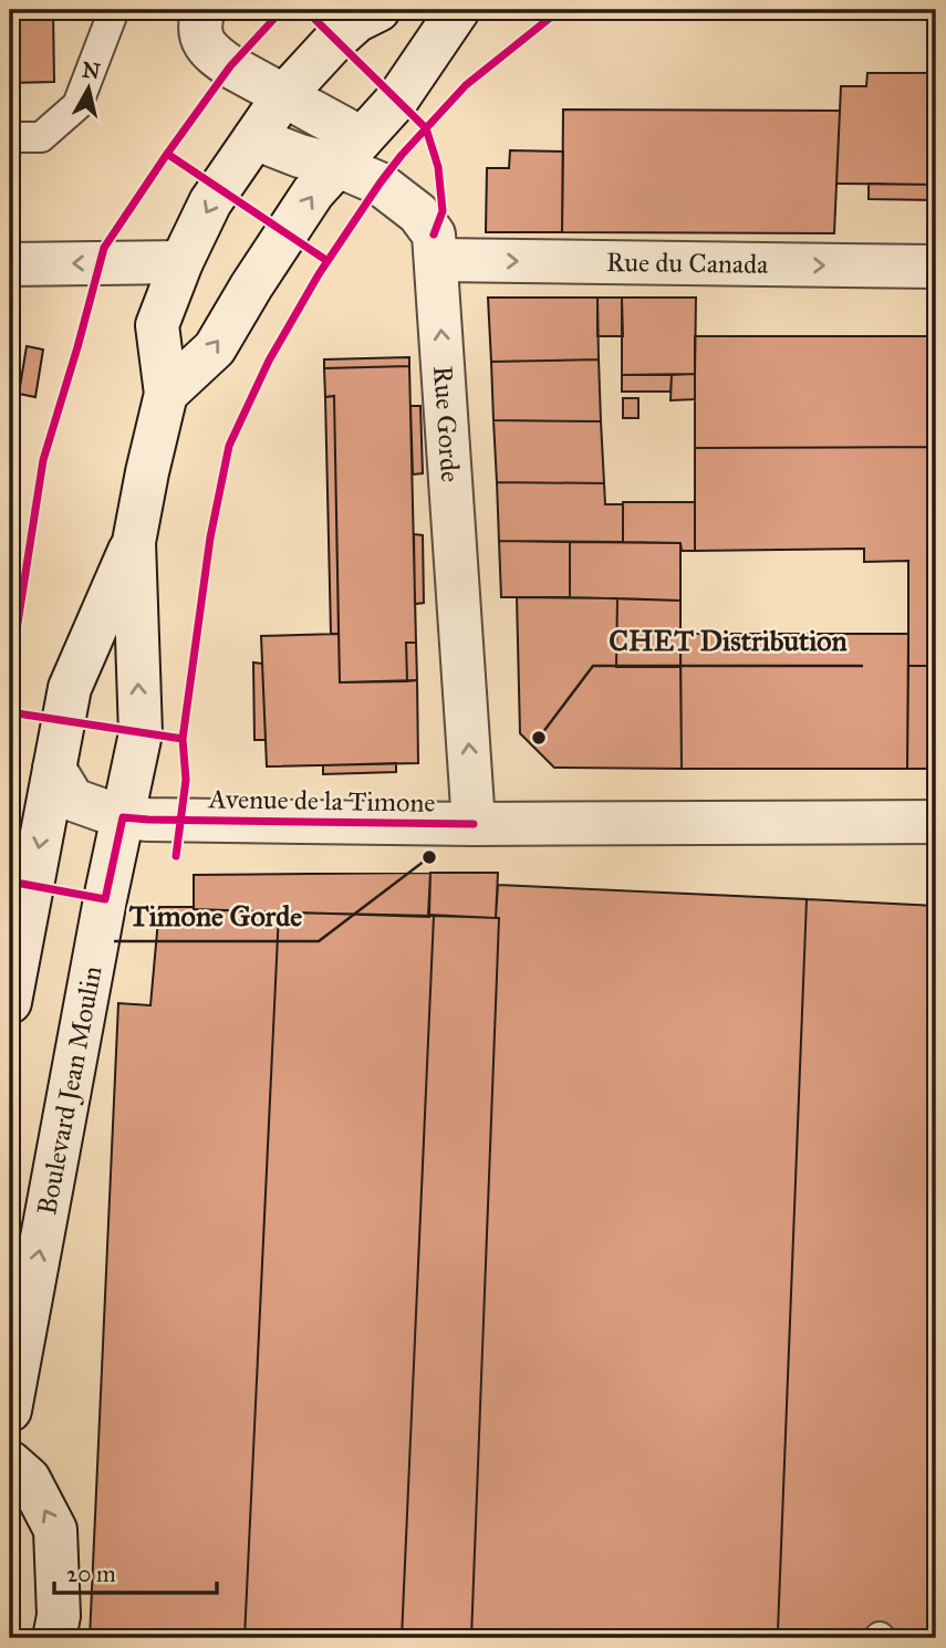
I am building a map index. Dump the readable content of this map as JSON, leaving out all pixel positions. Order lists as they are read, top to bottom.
{
  "streets": {
    "main road": [
      "Rue du Canada",
      "Rue Gorde",
      "Avenue de la Timone",
      "Boulevard Jean Moulin"
    ]
  },
  "crossings": [
    ["Rue du Canada", "Rue Gorde"],
    ["Rue Gorde", "Avenue de la Timone"],
    ["Rue Gorde", "Boulevard Jean Moulin"],
    ["Avenue de la Timone", "Boulevard Jean Moulin"]
  ],
  "one_way": ["Rue du Canada", "Rue Gorde"],
  "places": ["CHET Distribution", "Timone Gorde"],
  "scale_bar": "20 m",
  "north": "top"
}
